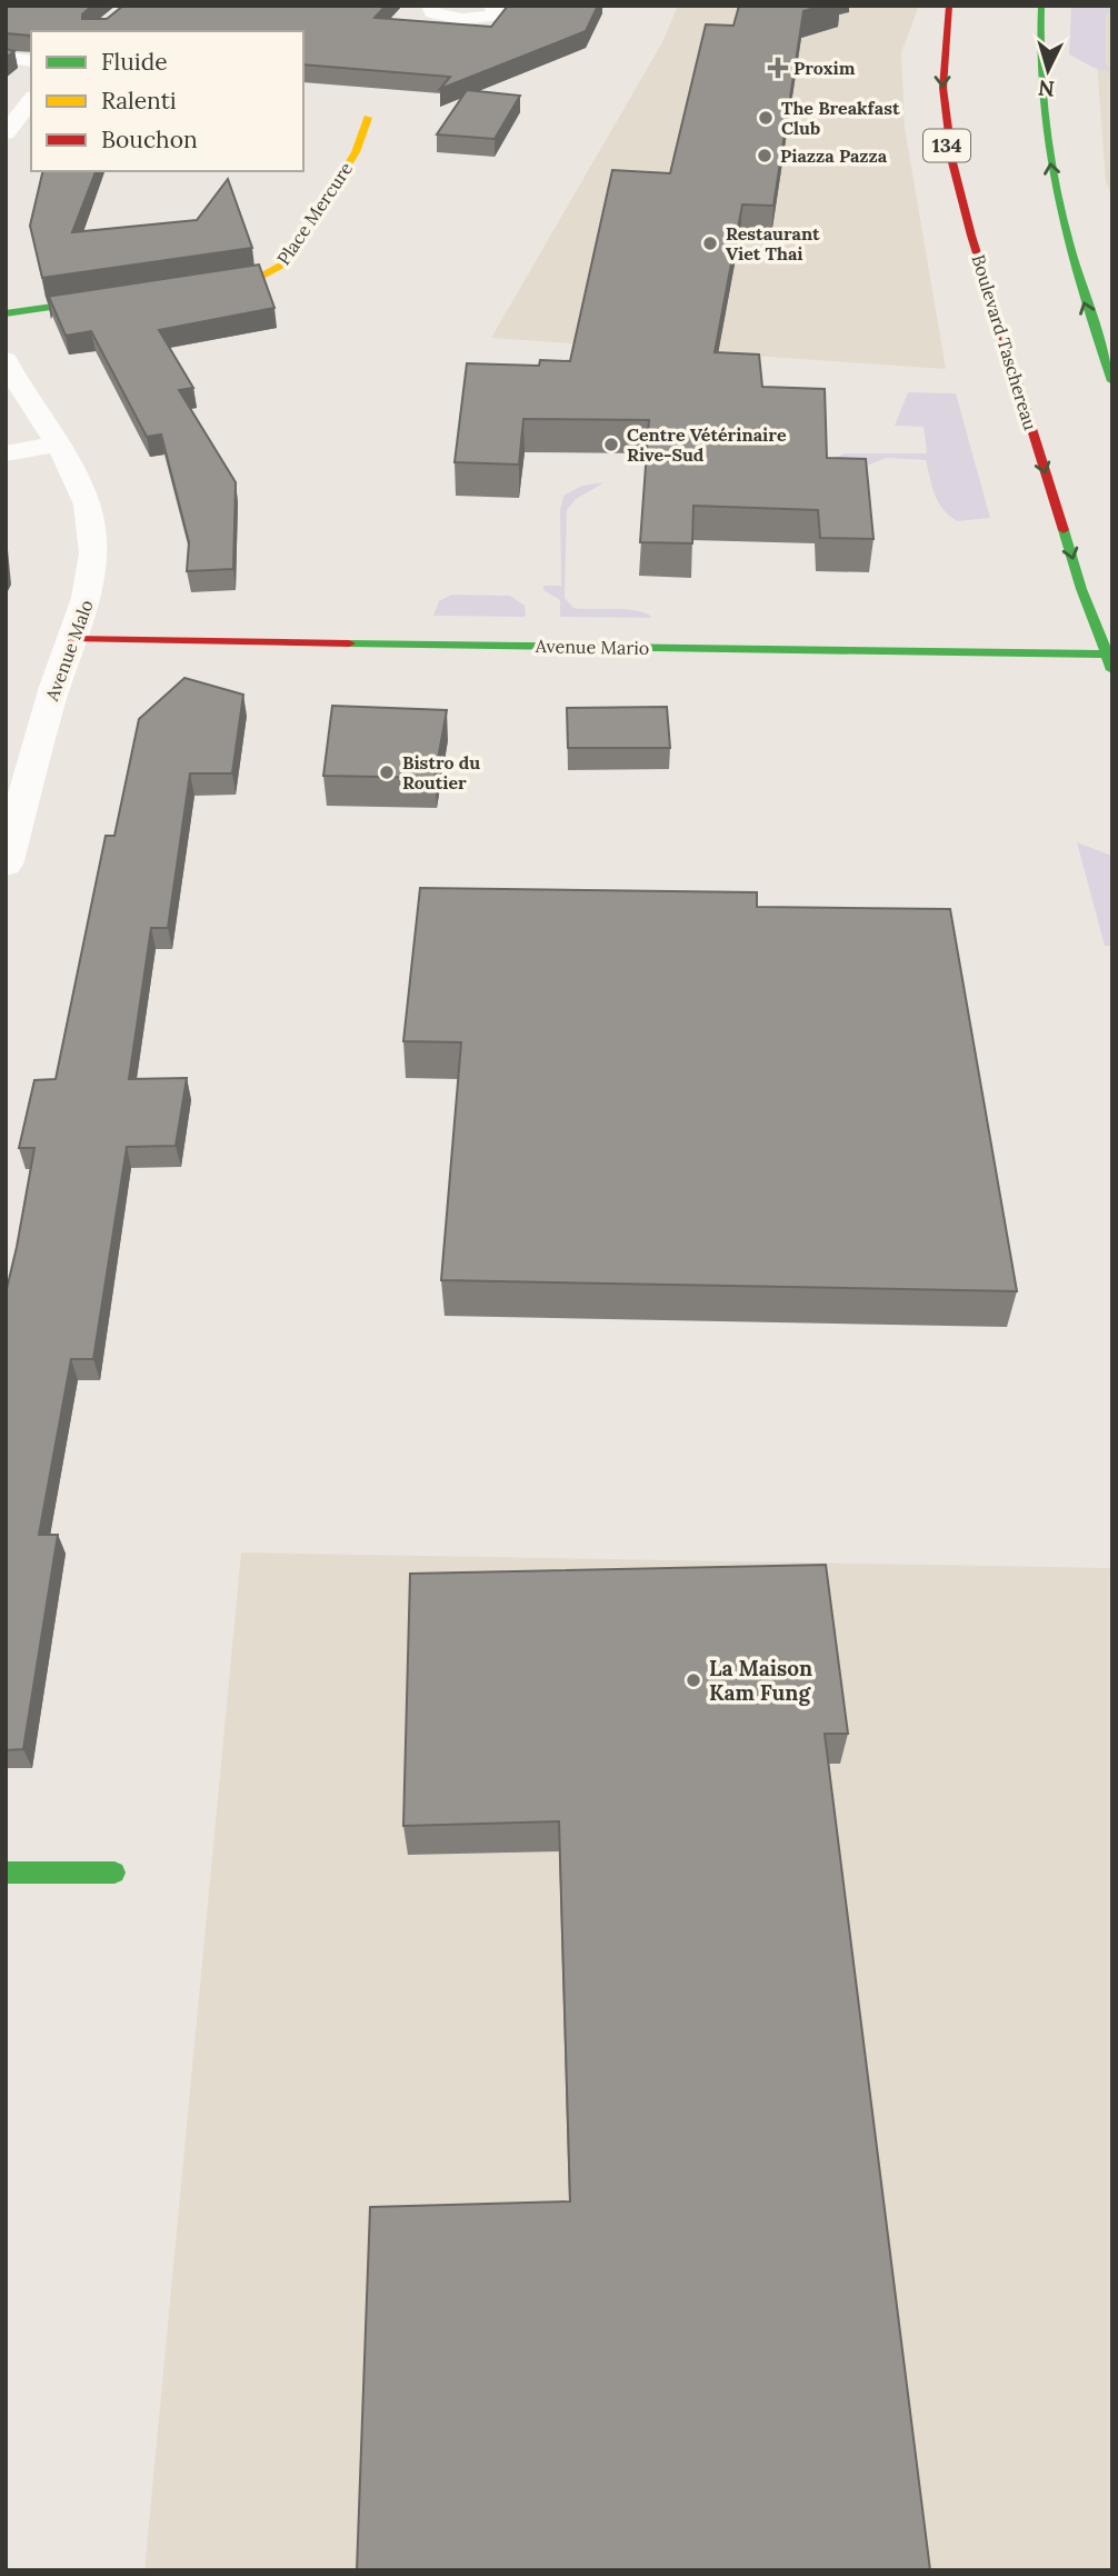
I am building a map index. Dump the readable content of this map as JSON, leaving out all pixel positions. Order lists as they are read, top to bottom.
{
  "streets": {
    "main road": [
      "134",
      "Place Mercure",
      "Boulevard Taschereau",
      "Avenue Mario"
    ],
    "street": ["Avenue Malo"]
  },
  "crossings": [
    ["Boulevard Taschereau", "Avenue Mario"],
    ["Avenue Mario", "Avenue Malo"]
  ],
  "places": {
    "health": ["Proxim"],
    "other": [
      "The Breakfast Club",
      "Piazza Pazza",
      "Restaurant Viet Thai",
      "Centre Vétérinaire Rive-Sud",
      "Bistro du Routier",
      "La Maison Kam Fung"
    ]
  },
  "legend": ["Fluide", "Ralenti", "Bouchon"],
  "north": "bottom"
}
